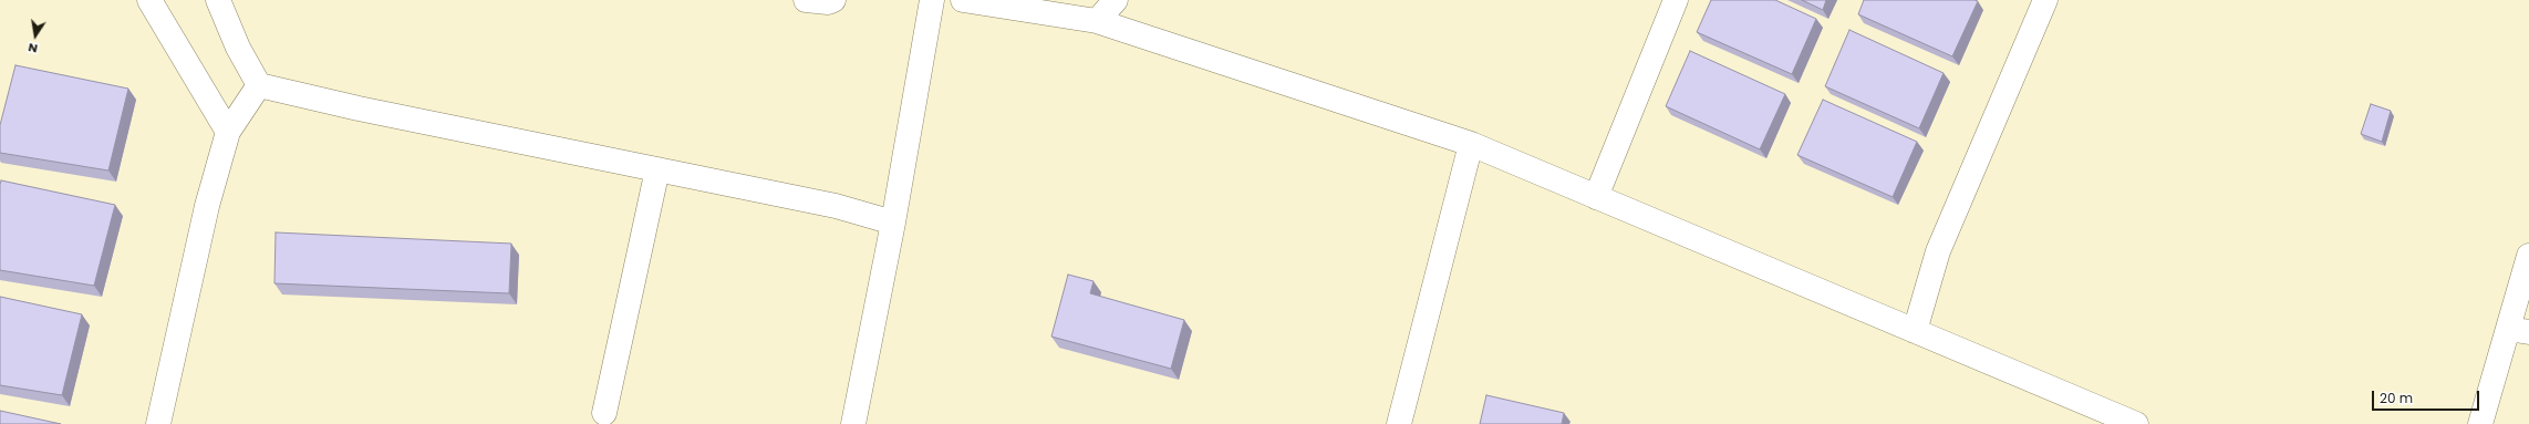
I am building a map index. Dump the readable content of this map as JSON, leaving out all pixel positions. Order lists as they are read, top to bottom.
{
  "scale_bar": "20 m",
  "north": "bottom"
}
